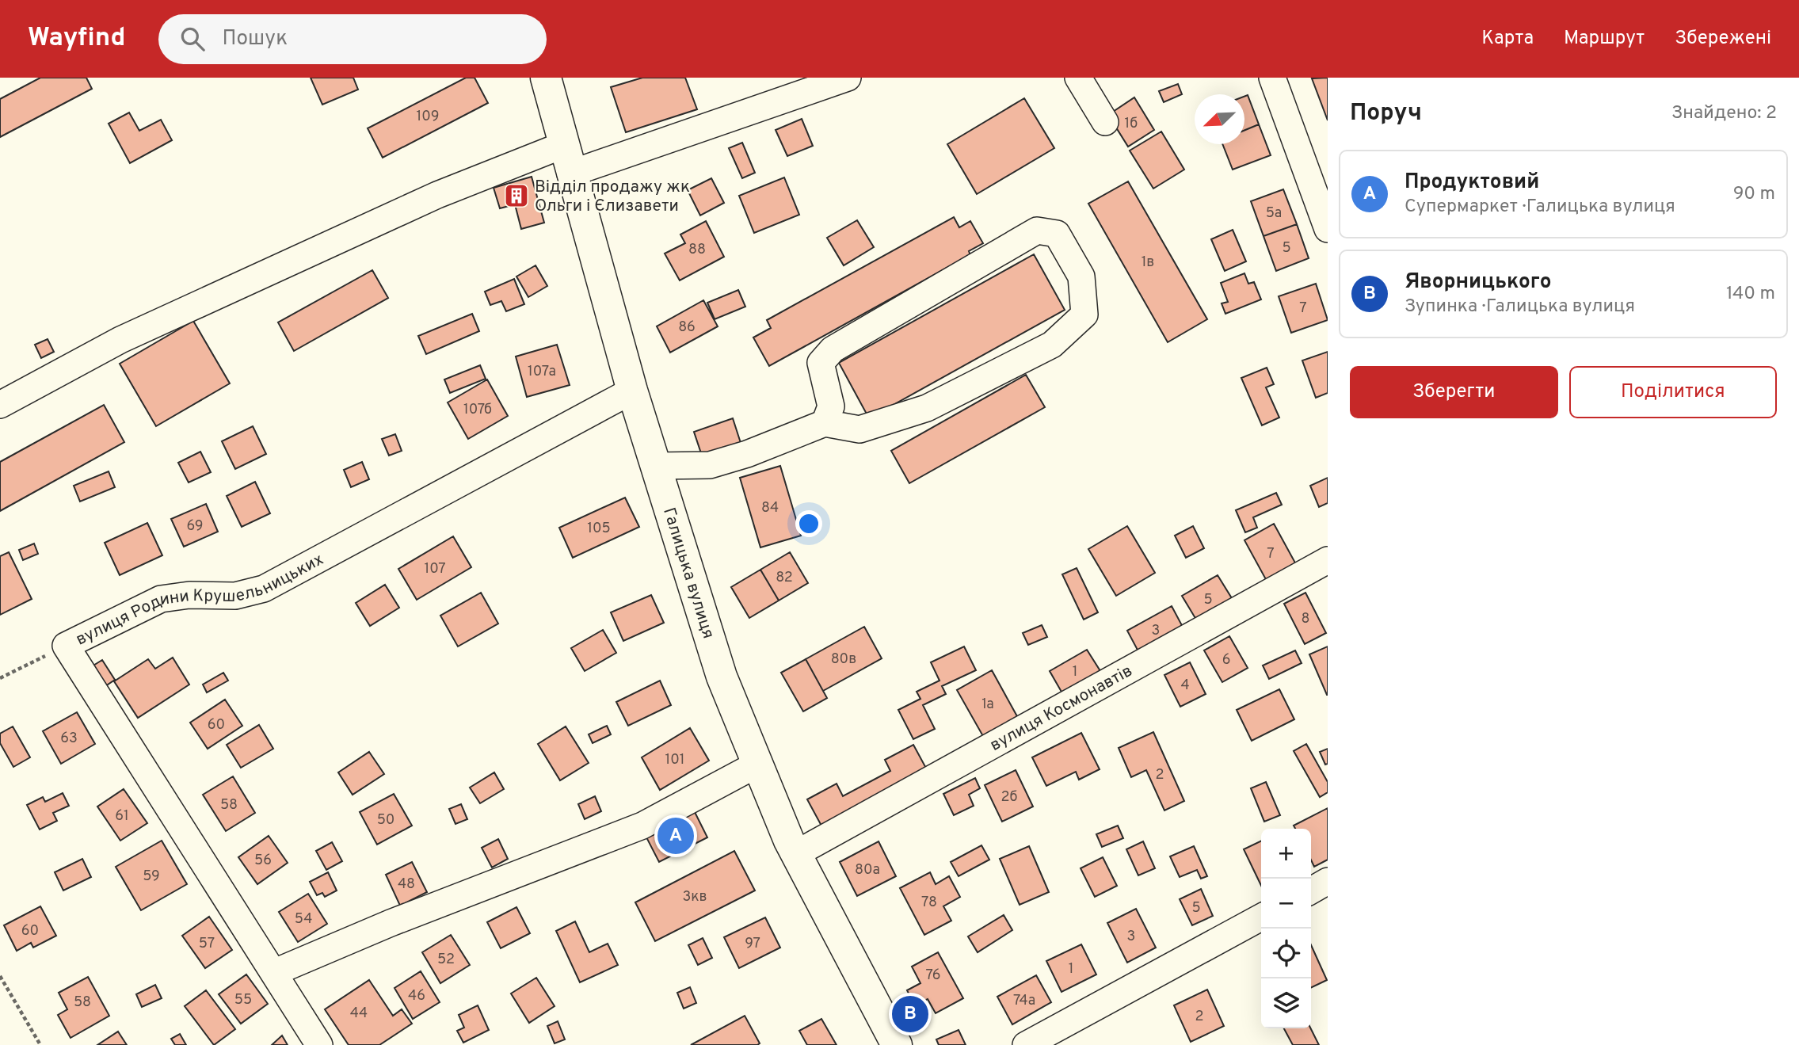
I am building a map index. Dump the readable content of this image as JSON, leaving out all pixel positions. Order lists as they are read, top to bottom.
{
  "streets": {
    "main road": ["Галицька вулиця"],
    "street": ["вулиця Родини Крушельницьких", "вулиця Космонавтів"]
  },
  "crossings": [
    ["Галицька вулиця", "вулиця Родини Крушельницьких"],
    ["Галицька вулиця", "вулиця Космонавтів"]
  ],
  "places": {
    "building": ["Відділ продажу жк Ольги і Єлизавети"]
  },
  "house_numbers": [
    "109",
    "1б",
    "5а",
    "5",
    "88",
    "1в",
    "7",
    "86",
    "107а",
    "107б",
    "84",
    "69",
    "105",
    "7",
    "107",
    "82",
    "5",
    "8",
    "3",
    "80в",
    "6",
    "1",
    "4",
    "1а",
    "60",
    "63",
    "101",
    "2",
    "2б",
    "58",
    "61",
    "50",
    "56",
    "80а",
    "59",
    "48",
    "3кв",
    "78",
    "5",
    "54",
    "60",
    "3",
    "57",
    "97",
    "52",
    "1",
    "76",
    "46",
    "55",
    "74а",
    "58",
    "44",
    "2"
  ],
  "north": "bottom left",
  "page": {
    "header": "Wayfind",
    "search": "Пошук",
    "nav": ["Карта", "Маршрут", "Збережені"],
    "heading": ["Поруч", "Знайдено: 2"],
    "list": [
      {
        "mark": "A",
        "name": "Продуктовий",
        "note": "Супермаркет · Галицька вулиця",
        "value": "90 m"
      },
      {
        "mark": "B",
        "name": "Яворницького",
        "note": "Зупинка · Галицька вулиця",
        "value": "140 m"
      }
    ],
    "buttons": ["Зберегти", "Поділитися"],
    "pins": ["A", "B"],
    "map_buttons": ["+", "−"]
  }
}
